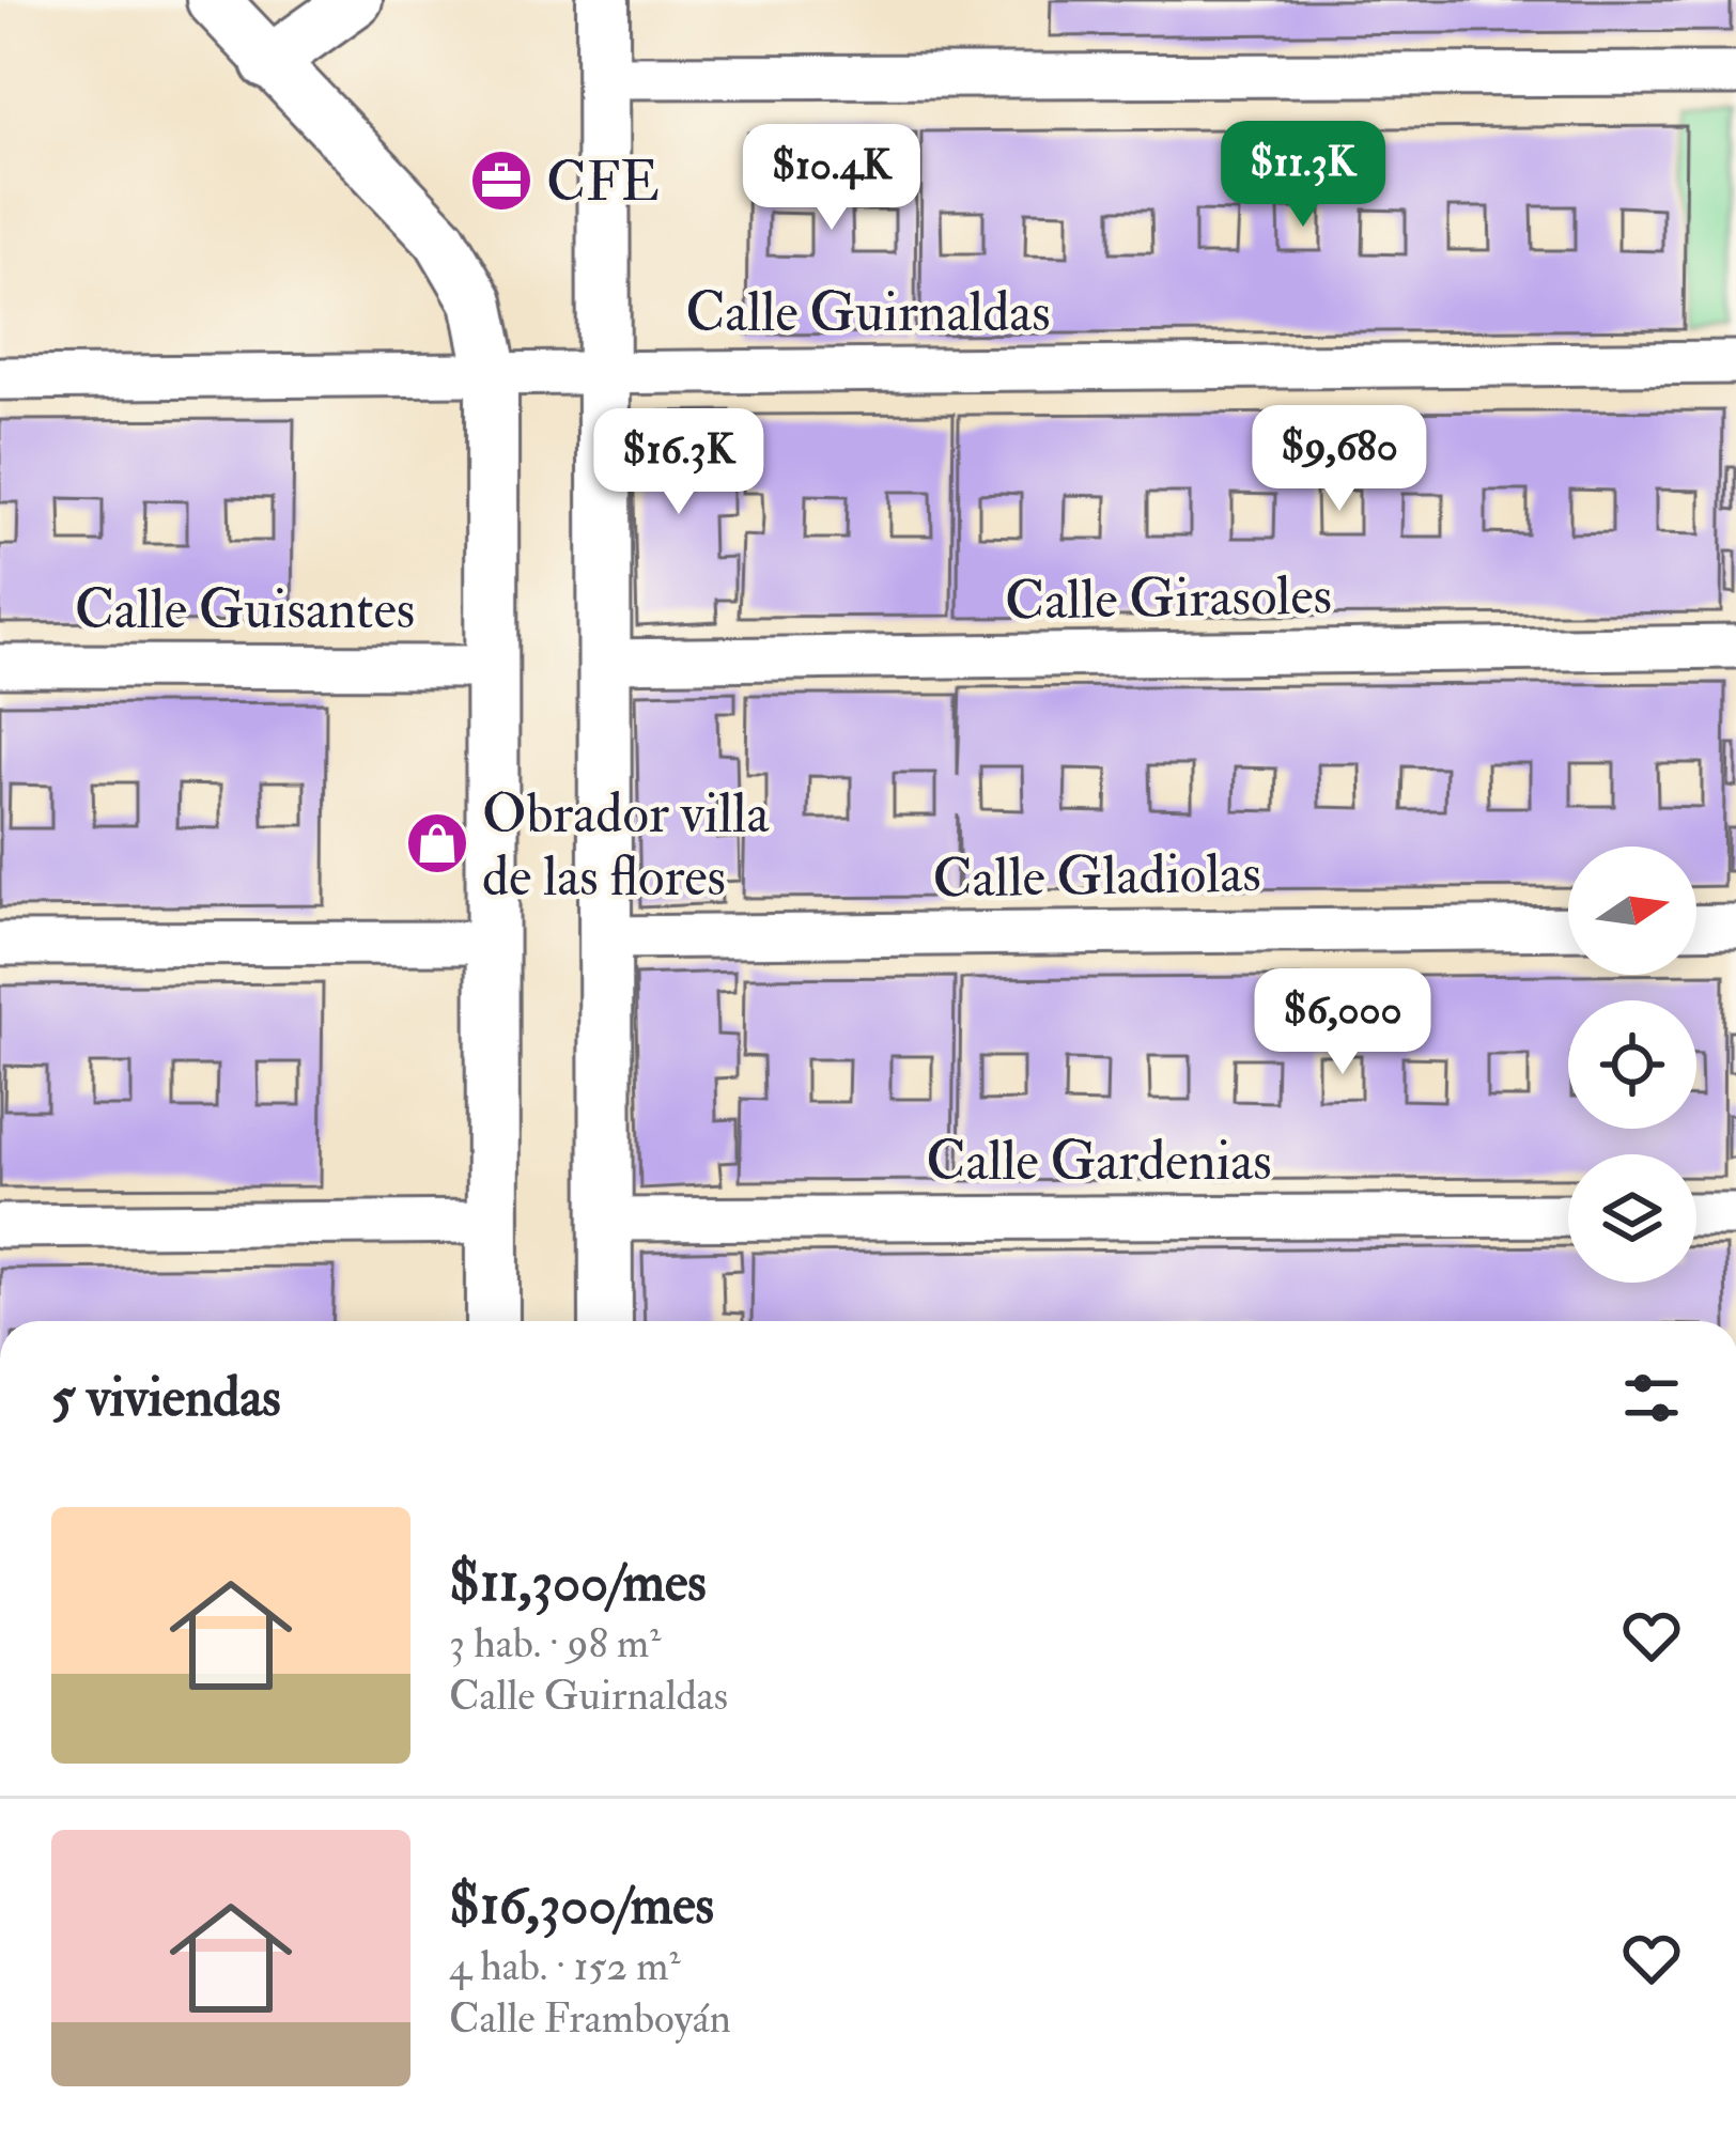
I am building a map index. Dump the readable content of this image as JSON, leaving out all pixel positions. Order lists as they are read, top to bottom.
{
  "streets": {
    "street": [
      "Calle Guirnaldas",
      "Calle Girasoles",
      "Calle Guisantes",
      "Calle Gladiolas",
      "Calle Gardenias"
    ]
  },
  "places": {
    "office": ["CFE"],
    "shop": ["Obrador villa de las flores"]
  },
  "north": "right",
  "page": {
    "price": [
      "$11.3K",
      "$10.4K",
      "$9,680",
      "$16.3K",
      "$6,000"
    ],
    "heading": "5 viviendas",
    "list": [
      {
        "name": "$11,300/mes",
        "note": "3 hab. · 98 m² · Calle Guirnaldas"
      },
      {
        "name": "$16,300/mes",
        "note": "4 hab. · 152 m² · Calle Framboyán"
      }
    ]
  }
}
